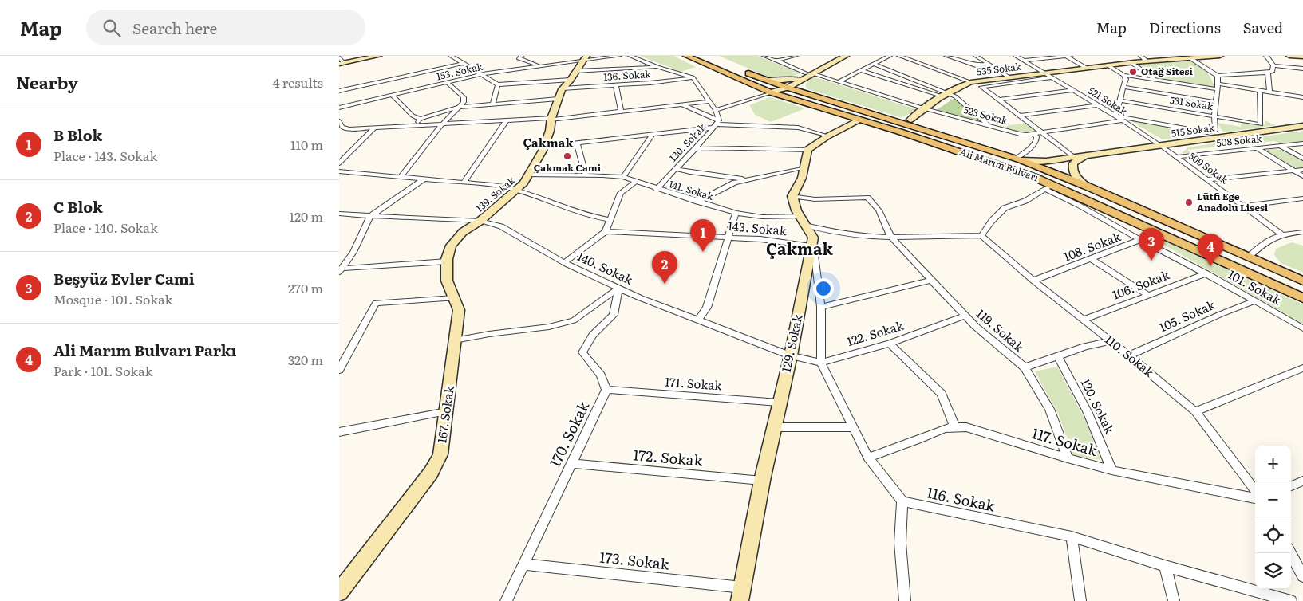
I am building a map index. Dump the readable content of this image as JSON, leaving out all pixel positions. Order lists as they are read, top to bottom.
{
  "streets": {
    "main road": ["Ali Marım Bulvarı"],
    "street": [
      "535 Sokak",
      "153. Sokak",
      "136. Sokak",
      "521 Sokak",
      "531 Sokak",
      "523 Sokak",
      "515 Sokak",
      "508 Sokak",
      "130. Sokak",
      "509 Sokak",
      "141. Sokak",
      "139. Sokak",
      "143. Sokak",
      "108. Sokak",
      "140. Sokak",
      "106. Sokak",
      "101. Sokak",
      "105. Sokak",
      "119. Sokak",
      "122. Sokak",
      "129. Sokak",
      "110. Sokak",
      "171. Sokak",
      "120. Sokak",
      "167. Sokak",
      "170. Sokak",
      "117. Sokak",
      "172. Sokak",
      "116. Sokak",
      "173. Sokak"
    ]
  },
  "crossings": [
    ["535 Sokak", "521 Sokak"],
    ["535 Sokak", "523 Sokak"],
    ["535 Sokak", "Ali Marım Bulvarı"],
    ["153. Sokak", "139. Sokak"],
    ["136. Sokak", "130. Sokak"],
    ["136. Sokak", "139. Sokak"],
    ["521 Sokak", "523 Sokak"],
    ["521 Sokak", "515 Sokak"],
    ["521 Sokak", "509 Sokak"],
    ["515 Sokak", "Ali Marım Bulvarı"],
    ["515 Sokak", "509 Sokak"],
    ["508 Sokak", "509 Sokak"],
    ["130. Sokak", "141. Sokak"],
    ["Ali Marım Bulvarı", "108. Sokak"],
    ["Ali Marım Bulvarı", "101. Sokak"],
    ["141. Sokak", "139. Sokak"],
    ["139. Sokak", "140. Sokak"],
    ["139. Sokak", "167. Sokak"],
    ["143. Sokak", "129. Sokak"],
    ["108. Sokak", "101. Sokak"],
    ["108. Sokak", "110. Sokak"],
    ["140. Sokak", "122. Sokak"],
    ["140. Sokak", "129. Sokak"],
    ["140. Sokak", "167. Sokak"],
    ["106. Sokak", "101. Sokak"],
    ["106. Sokak", "110. Sokak"],
    ["101. Sokak", "105. Sokak"],
    ["105. Sokak", "110. Sokak"],
    ["119. Sokak", "122. Sokak"],
    ["119. Sokak", "117. Sokak"],
    ["122. Sokak", "129. Sokak"],
    ["129. Sokak", "171. Sokak"],
    ["129. Sokak", "172. Sokak"],
    ["129. Sokak", "173. Sokak"],
    ["171. Sokak", "170. Sokak"],
    ["120. Sokak", "117. Sokak"],
    ["170. Sokak", "172. Sokak"],
    ["170. Sokak", "173. Sokak"]
  ],
  "districts": ["Çakmak", "Çakmak"],
  "places": ["Otağ Sitesi", "Çakmak Cami", "Lütfi Ege Anadolu Lisesi"],
  "page": {
    "header": "Map",
    "search": "Search here",
    "nav": ["Map", "Directions", "Saved"],
    "heading": ["Nearby", "4 results"],
    "list": [
      {
        "mark": "1",
        "name": "B Blok",
        "note": "Place · 143. Sokak",
        "value": "110 m"
      },
      {
        "mark": "2",
        "name": "C Blok",
        "note": "Place · 140. Sokak",
        "value": "120 m"
      },
      {
        "mark": "3",
        "name": "Beşyüz Evler Cami",
        "note": "Mosque · 101. Sokak",
        "value": "270 m"
      },
      {
        "mark": "4",
        "name": "Ali Marım Bulvarı Parkı",
        "note": "Park · 101. Sokak",
        "value": "320 m"
      }
    ],
    "pins": [
      "1",
      "3",
      "4",
      "2"
    ],
    "map_buttons": ["+", "−"]
  }
}
